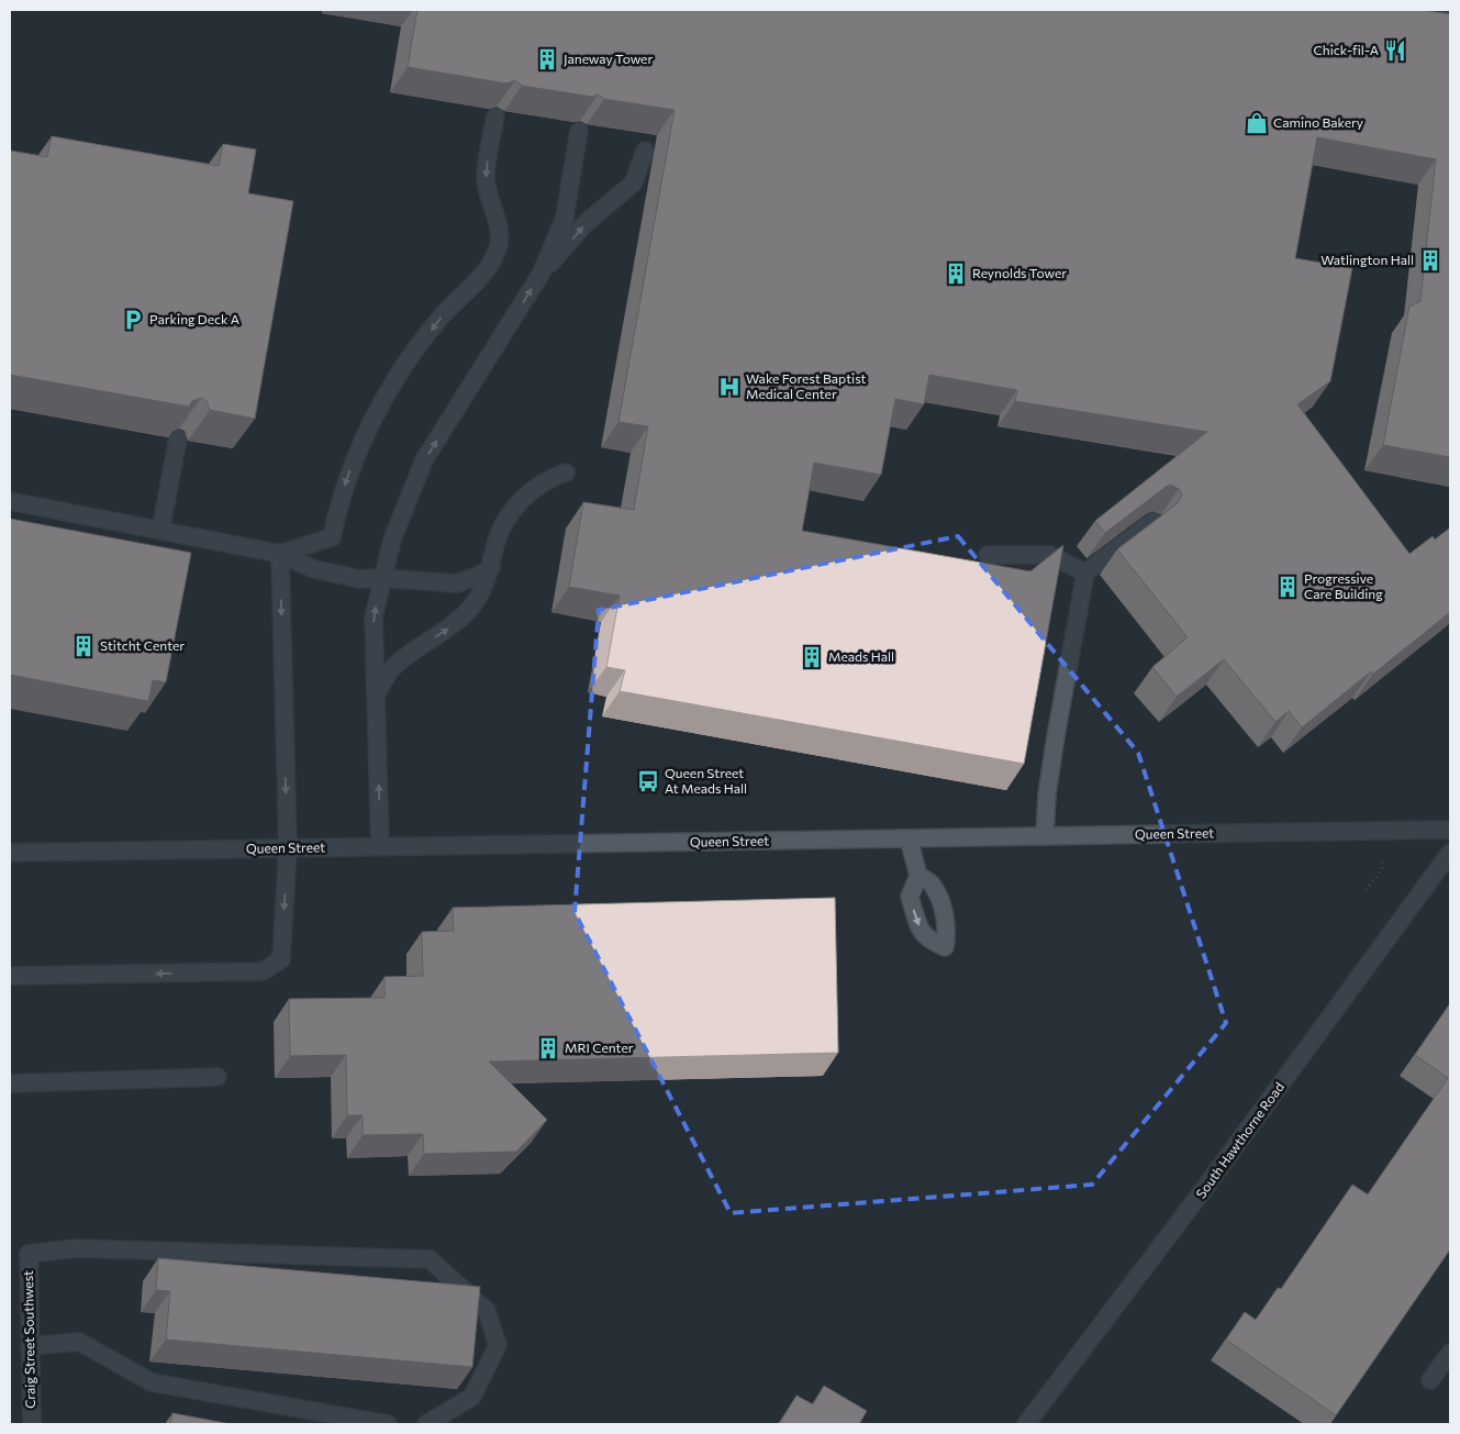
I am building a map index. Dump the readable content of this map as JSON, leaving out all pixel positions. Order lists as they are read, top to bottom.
{
  "streets": {
    "street": ["Queen Street", "South Hawthorne Road", "Craig Street Southwest"]
  },
  "places": {
    "restaurant": ["Chick-fil-A"],
    "building": [
      "Janeway Tower",
      "Watlington Hall",
      "Reynolds Tower",
      "Progressive Care Building",
      "Stitcht Center",
      "Meads Hall",
      "MRI Center"
    ],
    "shop": ["Camino Bakery"],
    "parking": ["Parking Deck A"],
    "hospital": ["Wake Forest Baptist Medical Center"],
    "bus stop": ["Queen Street At Meads Hall"]
  }
}
